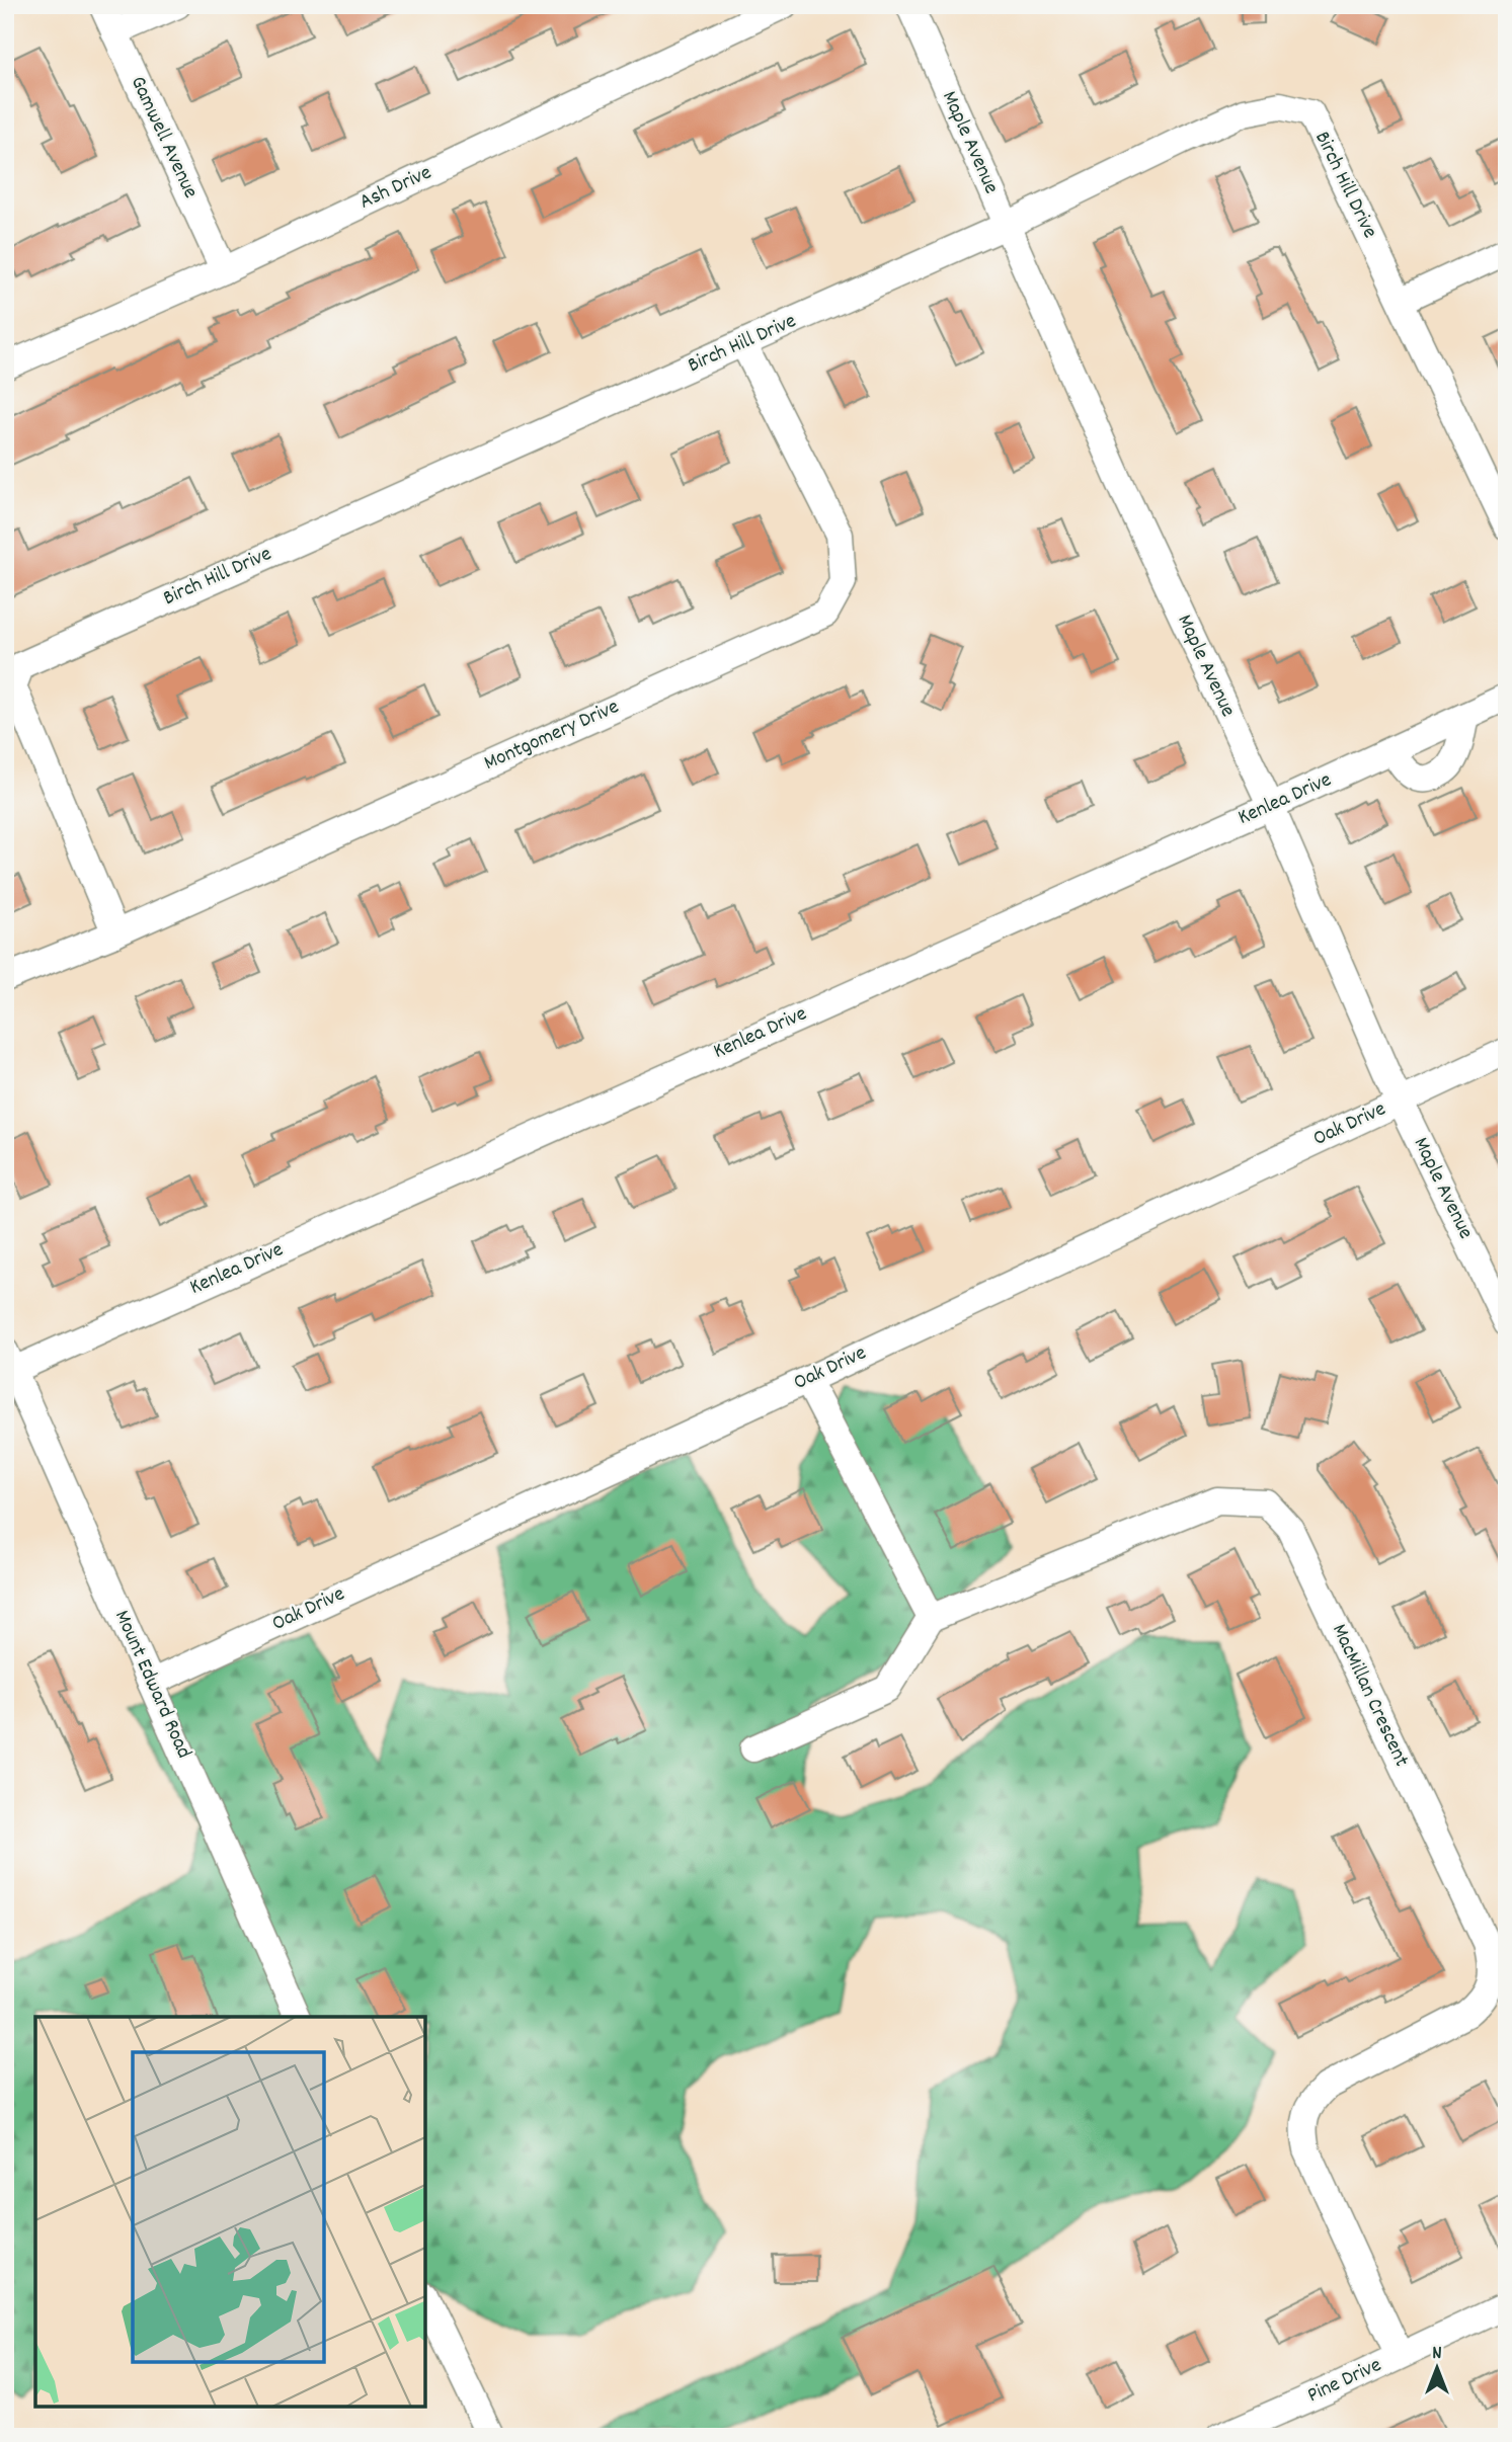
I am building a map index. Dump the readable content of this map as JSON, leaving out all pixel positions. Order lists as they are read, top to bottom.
{
  "streets": {
    "street": [
      "Gamwell Avenue",
      "Maple Avenue",
      "Birch Hill Drive",
      "Ash Drive",
      "Montgomery Drive",
      "Kenlea Drive",
      "Oak Drive",
      "Mount Edward Road",
      "MacMillan Crescent",
      "Pine Drive"
    ]
  },
  "crossings": [
    ["Gamwell Avenue", "Ash Drive"],
    ["Maple Avenue", "Birch Hill Drive"],
    ["Maple Avenue", "Kenlea Drive"],
    ["Maple Avenue", "Oak Drive"],
    ["Birch Hill Drive", "Montgomery Drive"],
    ["Kenlea Drive", "Mount Edward Road"],
    ["Oak Drive", "Mount Edward Road"],
    ["MacMillan Crescent", "Pine Drive"]
  ],
  "north": "top"
}
